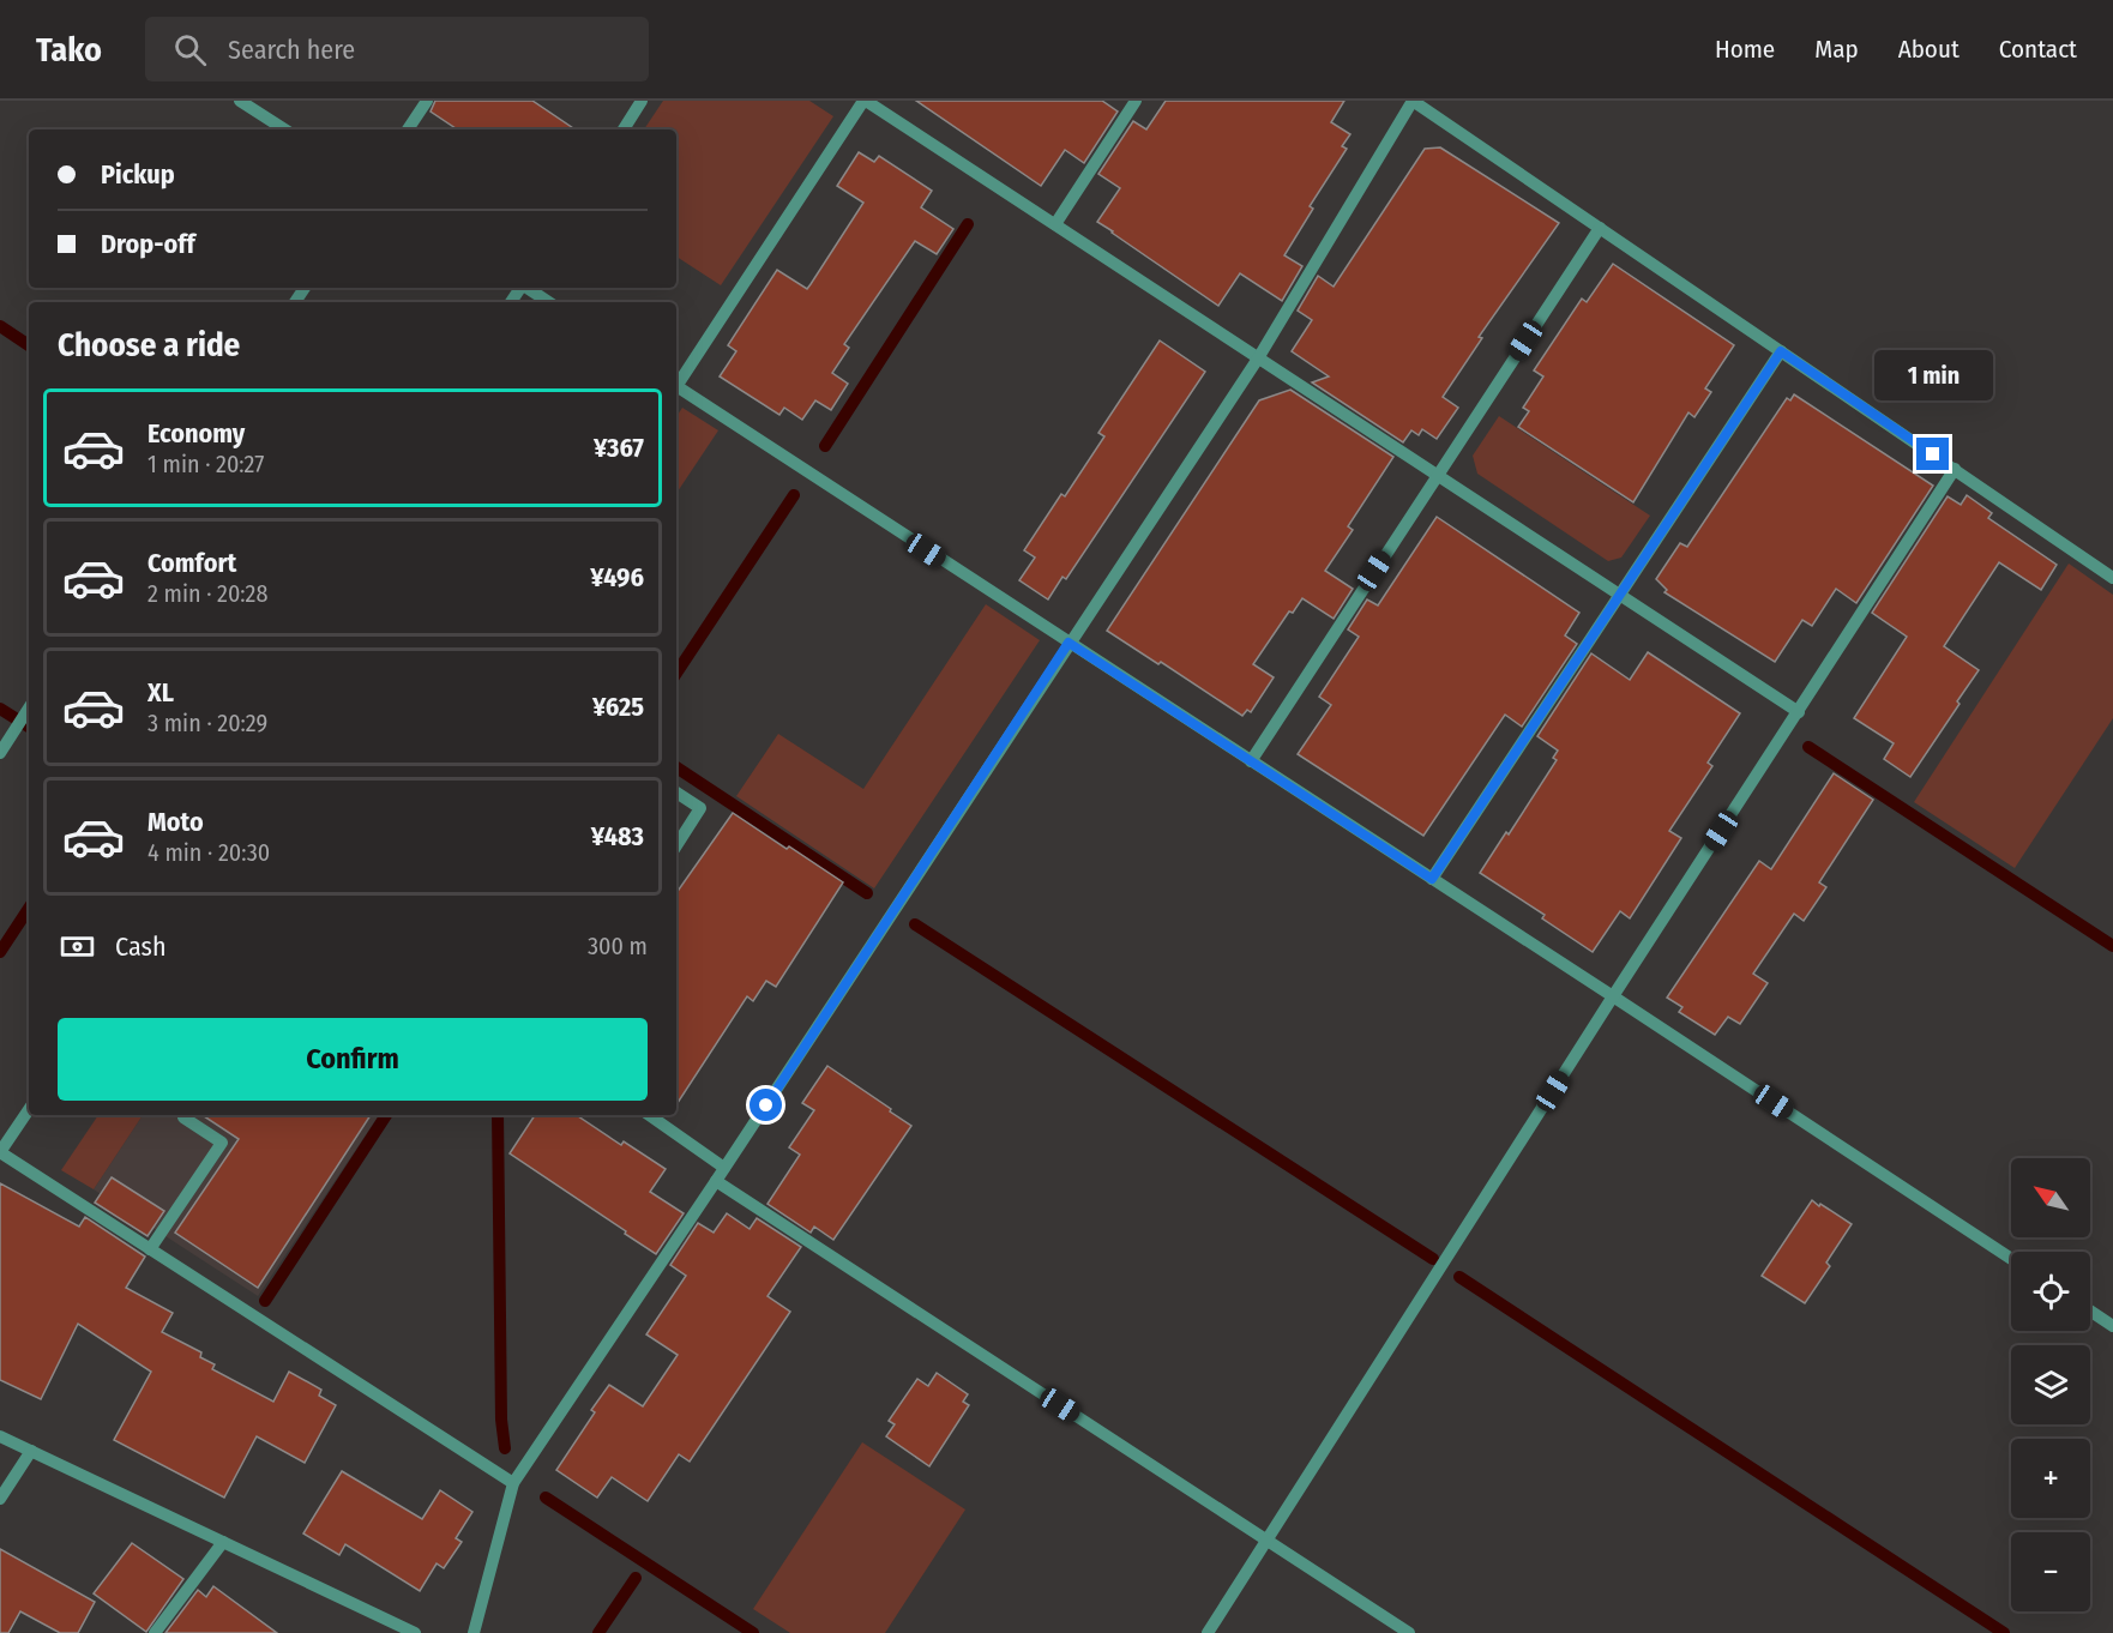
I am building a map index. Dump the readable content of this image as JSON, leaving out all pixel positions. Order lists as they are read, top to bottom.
{
  "north": "top left",
  "page": {
    "header": "Tako",
    "search": "Search here",
    "nav": [
      "Home",
      "Map",
      "About",
      "Contact"
    ],
    "banner": ["Pickup", "Drop-off"],
    "heading": "Choose a ride",
    "bubble": "1 min",
    "list": [
      {
        "name": "Economy",
        "note": "1 min · 20:27",
        "value": "¥367"
      },
      {
        "name": "Comfort",
        "note": "2 min · 20:28",
        "value": "¥496"
      },
      {
        "name": "XL",
        "note": "3 min · 20:29",
        "value": "¥625"
      },
      {
        "name": "Moto",
        "note": "4 min · 20:30",
        "value": "¥483"
      }
    ],
    "pay": ["Cash", "300 m"],
    "buttons": "Confirm",
    "map_buttons": ["+", "−"]
  }
}
